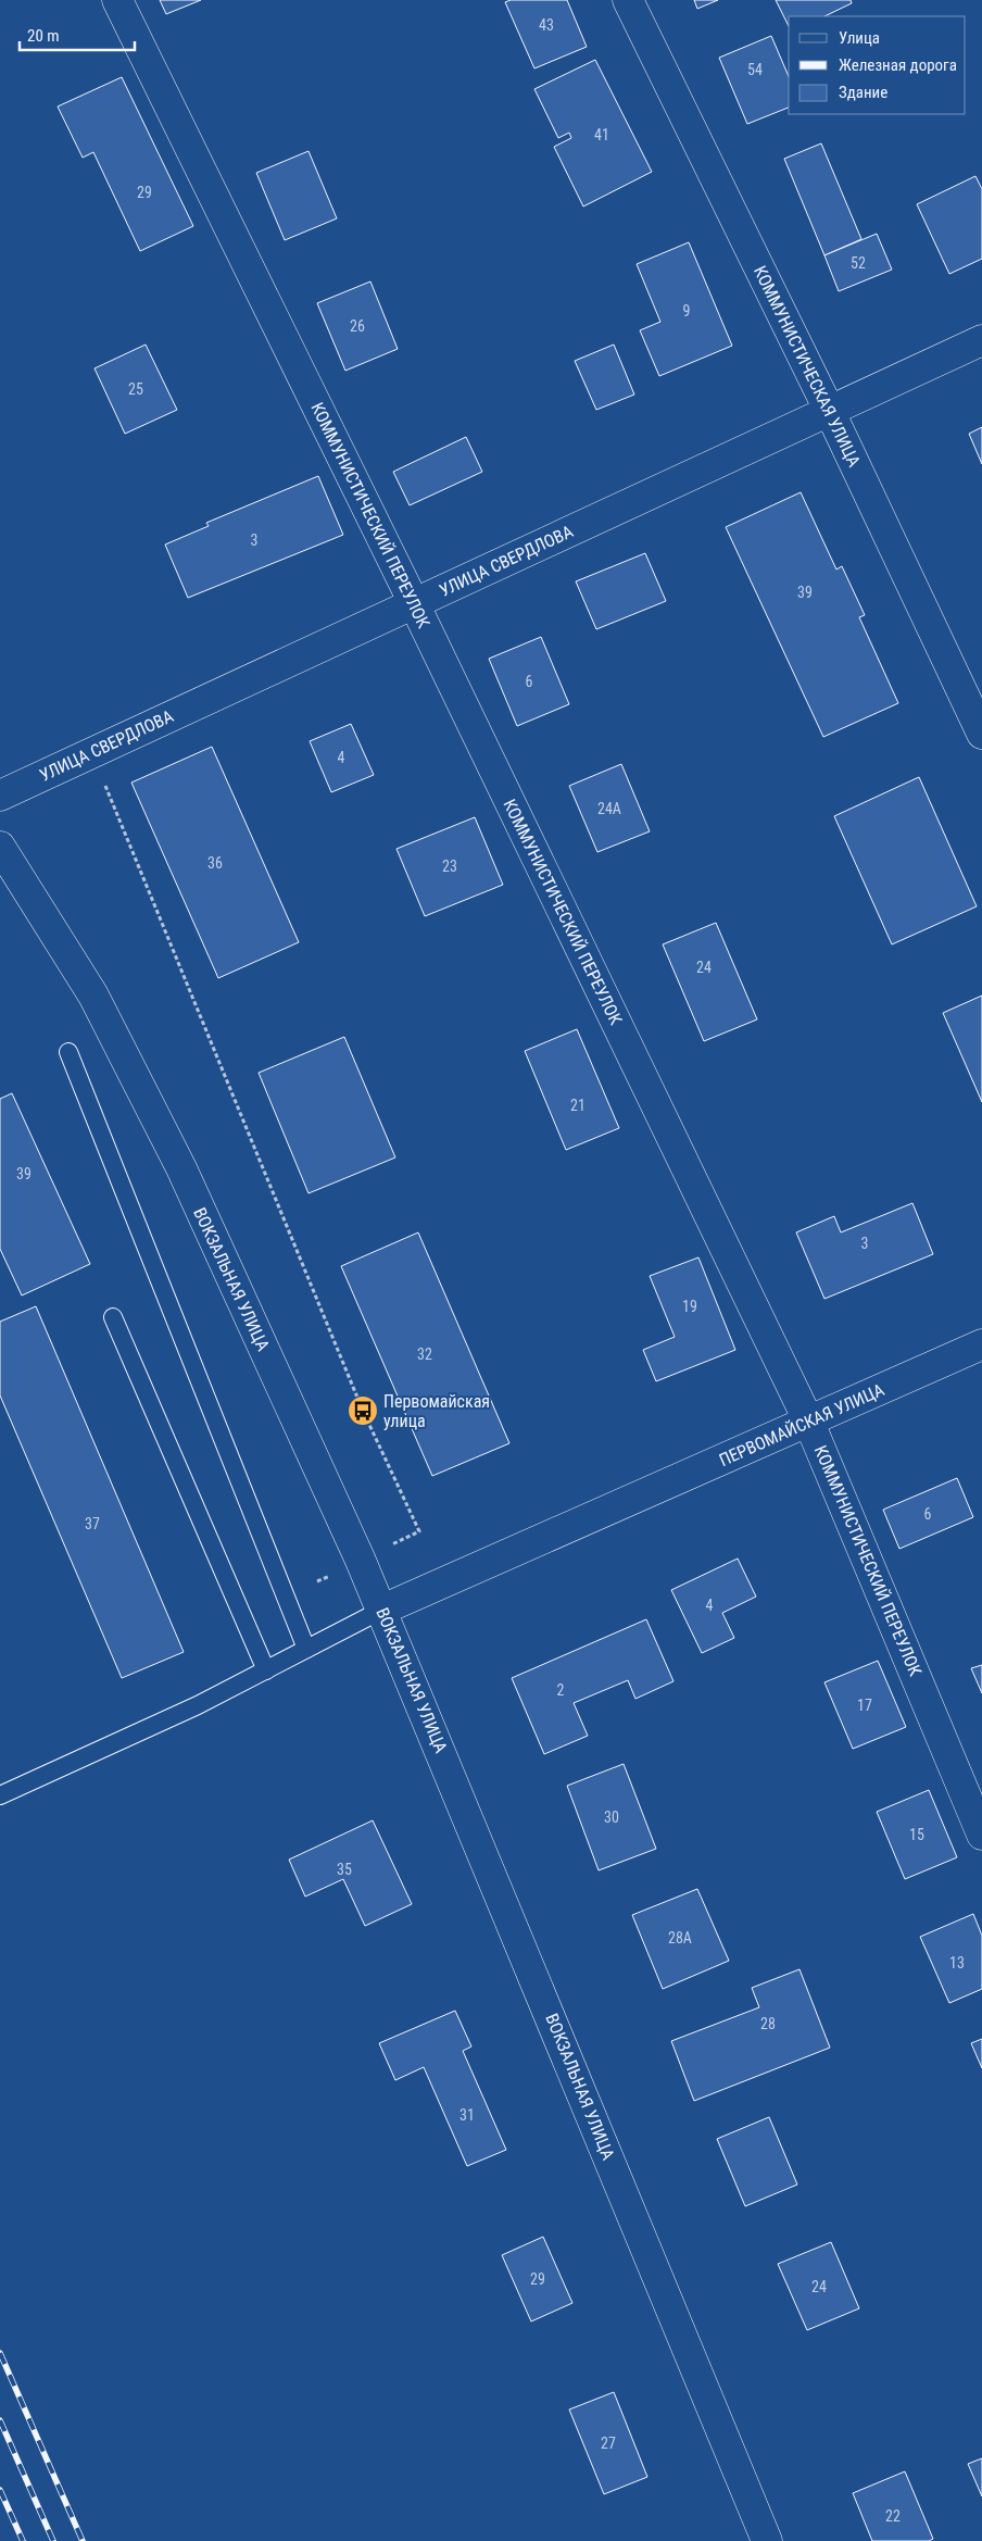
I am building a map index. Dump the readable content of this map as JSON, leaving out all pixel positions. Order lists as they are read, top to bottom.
{
  "streets": {
    "street": [
      "КОММУНИСТИЧЕСКАЯ УЛИЦА",
      "КОММУНИСТИЧЕСКИЙ ПЕРЕУЛОК",
      "УЛИЦА СВЕРДЛОВА",
      "ВОКЗАЛЬНАЯ УЛИЦА",
      "ПЕРВОМАЙСКАЯ УЛИЦА"
    ]
  },
  "crossings": [
    ["КОММУНИСТИЧЕСКАЯ УЛИЦА", "УЛИЦА СВЕРДЛОВА"],
    ["КОММУНИСТИЧЕСКИЙ ПЕРЕУЛОК", "УЛИЦА СВЕРДЛОВА"],
    ["КОММУНИСТИЧЕСКИЙ ПЕРЕУЛОК", "ПЕРВОМАЙСКАЯ УЛИЦА"],
    ["ВОКЗАЛЬНАЯ УЛИЦА", "ПЕРВОМАЙСКАЯ УЛИЦА"]
  ],
  "places": {
    "bus stop": ["Первомайская улица"]
  },
  "house_numbers": [
    "43",
    "54",
    "41",
    "29",
    "52",
    "9",
    "26",
    "25",
    "3",
    "39",
    "6",
    "4",
    "24А",
    "36",
    "23",
    "24",
    "21",
    "39",
    "3",
    "19",
    "32",
    "6",
    "37",
    "4",
    "2",
    "17",
    "30",
    "15",
    "35",
    "28А",
    "13",
    "28",
    "31",
    "29",
    "24",
    "27",
    "22"
  ],
  "legend": ["Улица", "Железная дорога", "Здание"],
  "scale_bar": "20 m"
}
